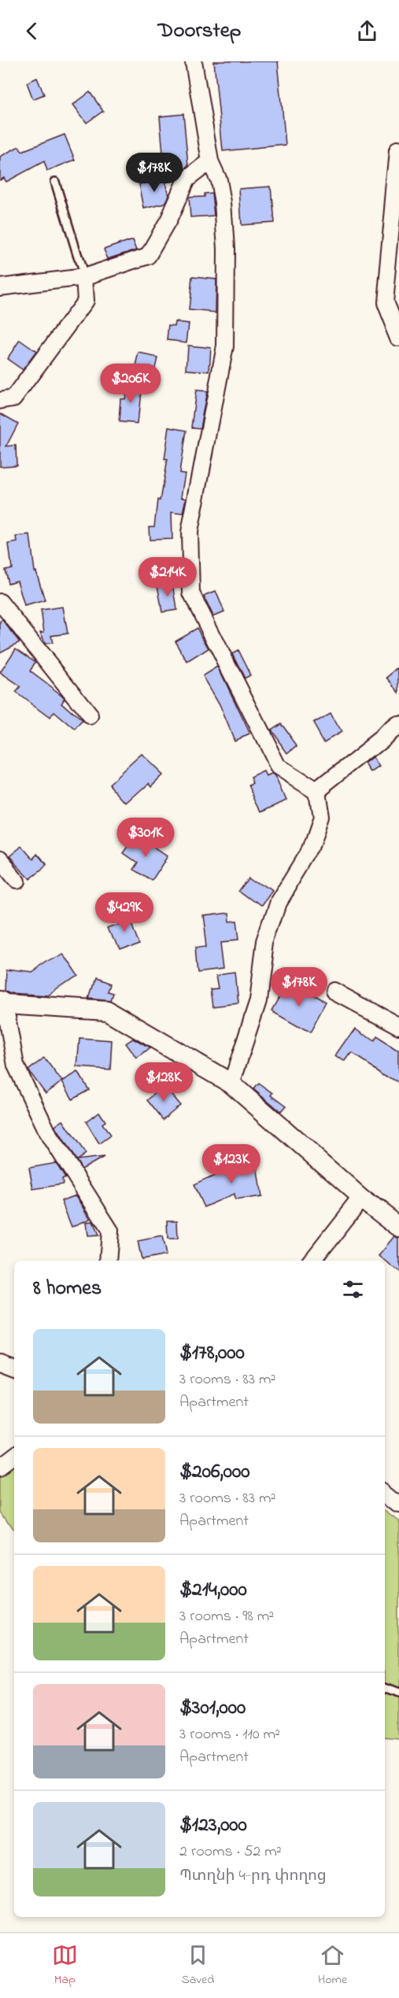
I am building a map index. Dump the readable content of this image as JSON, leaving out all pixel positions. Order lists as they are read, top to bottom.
{
  "page": {
    "header": "Doorstep",
    "price": [
      "$178K",
      "$206K",
      "$214K",
      "$301K",
      "$429K",
      "$178K",
      "$128K",
      "$123K"
    ],
    "heading": "8 homes",
    "list": [
      {
        "name": "$178,000",
        "note": "3 rooms · 83 m² · Apartment"
      },
      {
        "name": "$206,000",
        "note": "3 rooms · 83 m² · Apartment"
      },
      {
        "name": "$214,000",
        "note": "3 rooms · 98 m² · Apartment"
      },
      {
        "name": "$301,000",
        "note": "3 rooms · 110 m² · Apartment"
      },
      {
        "name": "$123,000",
        "note": "2 rooms · 52 m² · Պտղնի 4-րդ փողոց"
      }
    ],
    "tabs": ["Map", "Saved", "Home"]
  }
}
